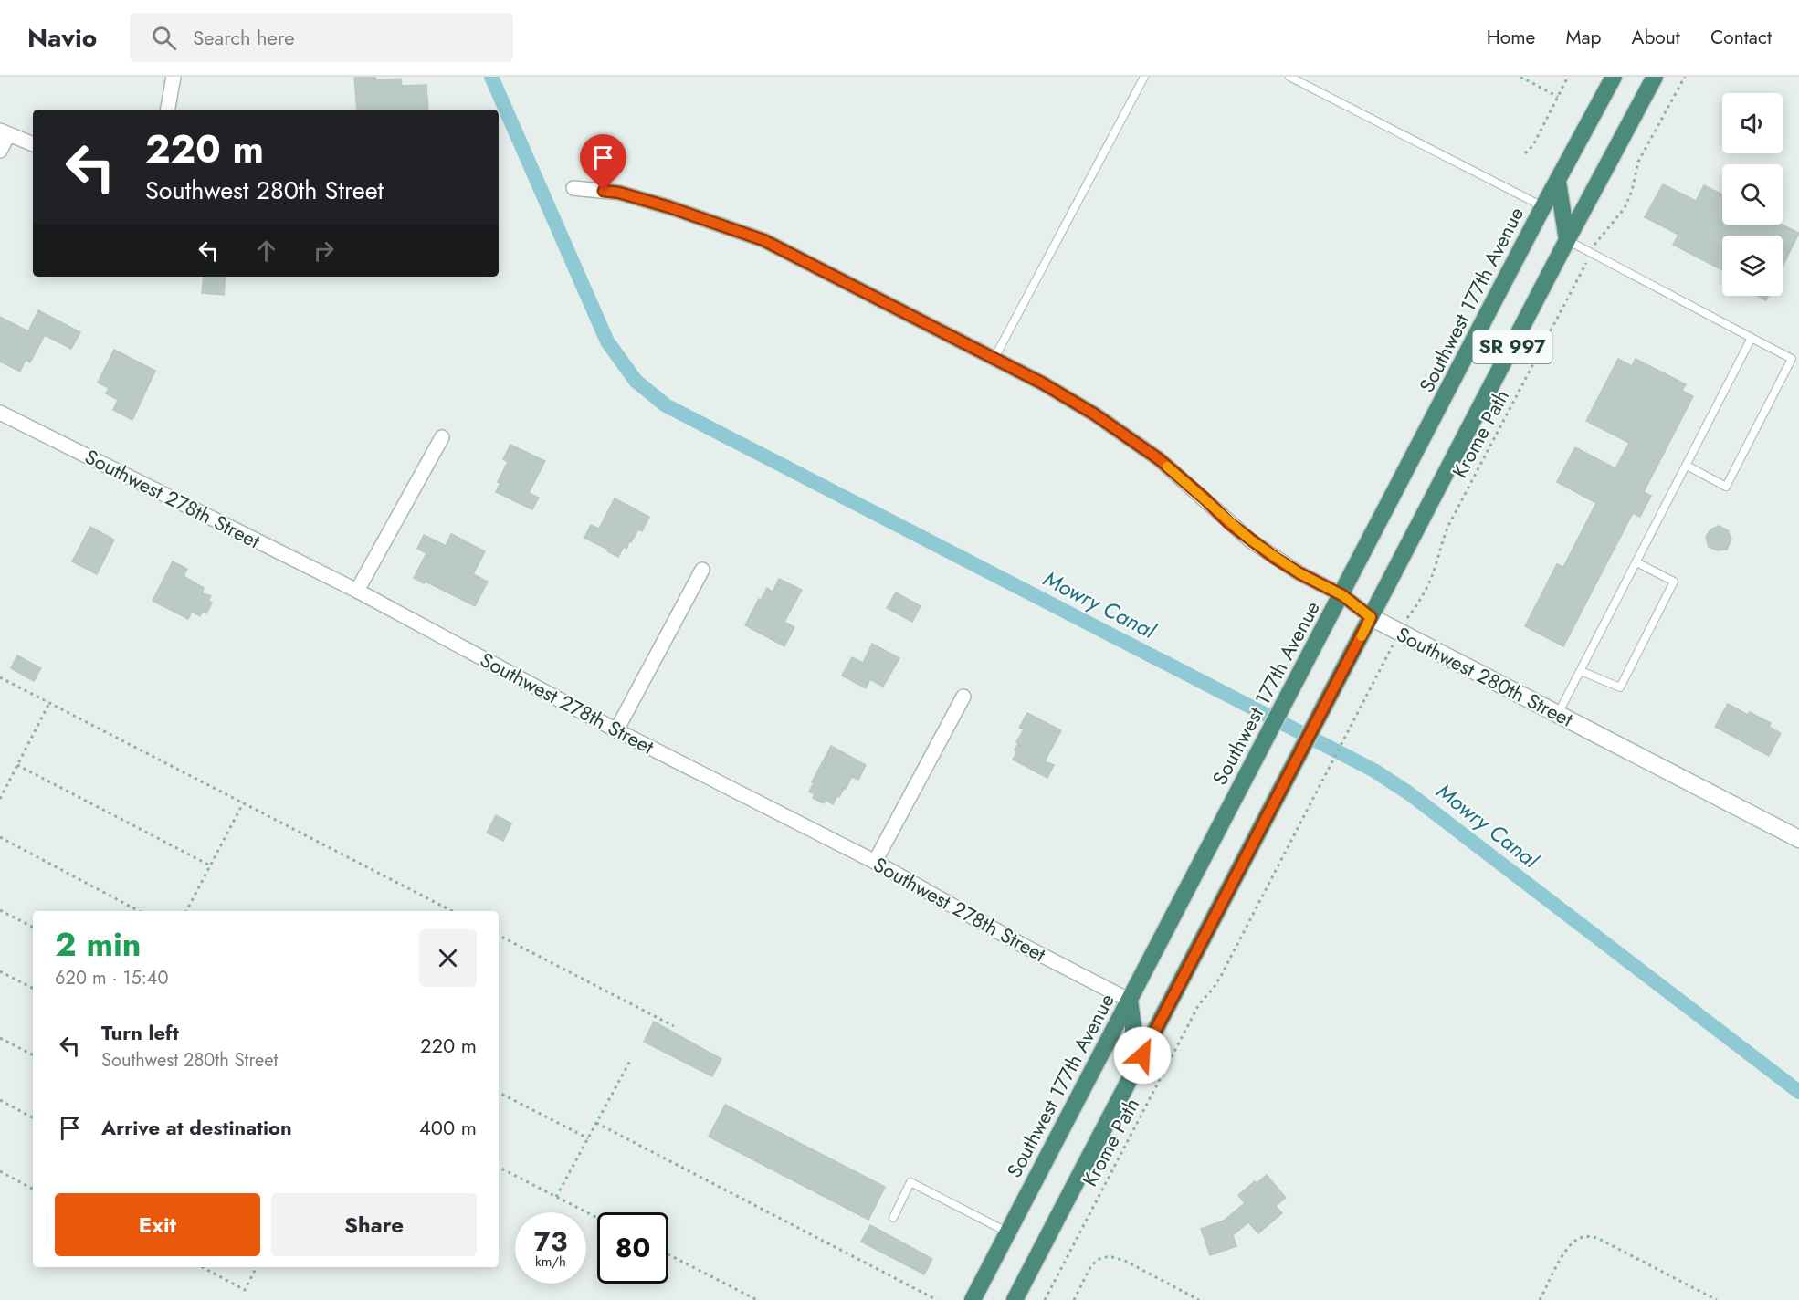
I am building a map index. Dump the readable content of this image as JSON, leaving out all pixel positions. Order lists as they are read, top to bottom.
{
  "streets": {
    "highway": ["Southwest 177th Avenue", "SR 997"],
    "street": ["Southwest 278th Street", "Southwest 280th Street"],
    "path": ["Krome Path"]
  },
  "crossings": [
    ["Southwest 177th Avenue", "Southwest 278th Street"],
    ["Southwest 177th Avenue", "Southwest 280th Street"],
    ["SR 997", "Southwest 280th Street"]
  ],
  "water": ["Mowry Canal"],
  "page": {
    "header": "Navio",
    "search": "Search here",
    "nav": [
      "Home",
      "Map",
      "About",
      "Contact"
    ],
    "turn": ["220 m", "Southwest 280th Street"],
    "heading": ["2 min", "620 m · 15:40"],
    "list": [
      {
        "name": "Turn left",
        "note": "Southwest 280th Street",
        "value": "220 m"
      },
      {
        "name": "Arrive at destination",
        "value": "400 m"
      }
    ],
    "buttons": ["Exit", "Share"],
    "speed": "73 km/h",
    "limit": "80"
  }
}
